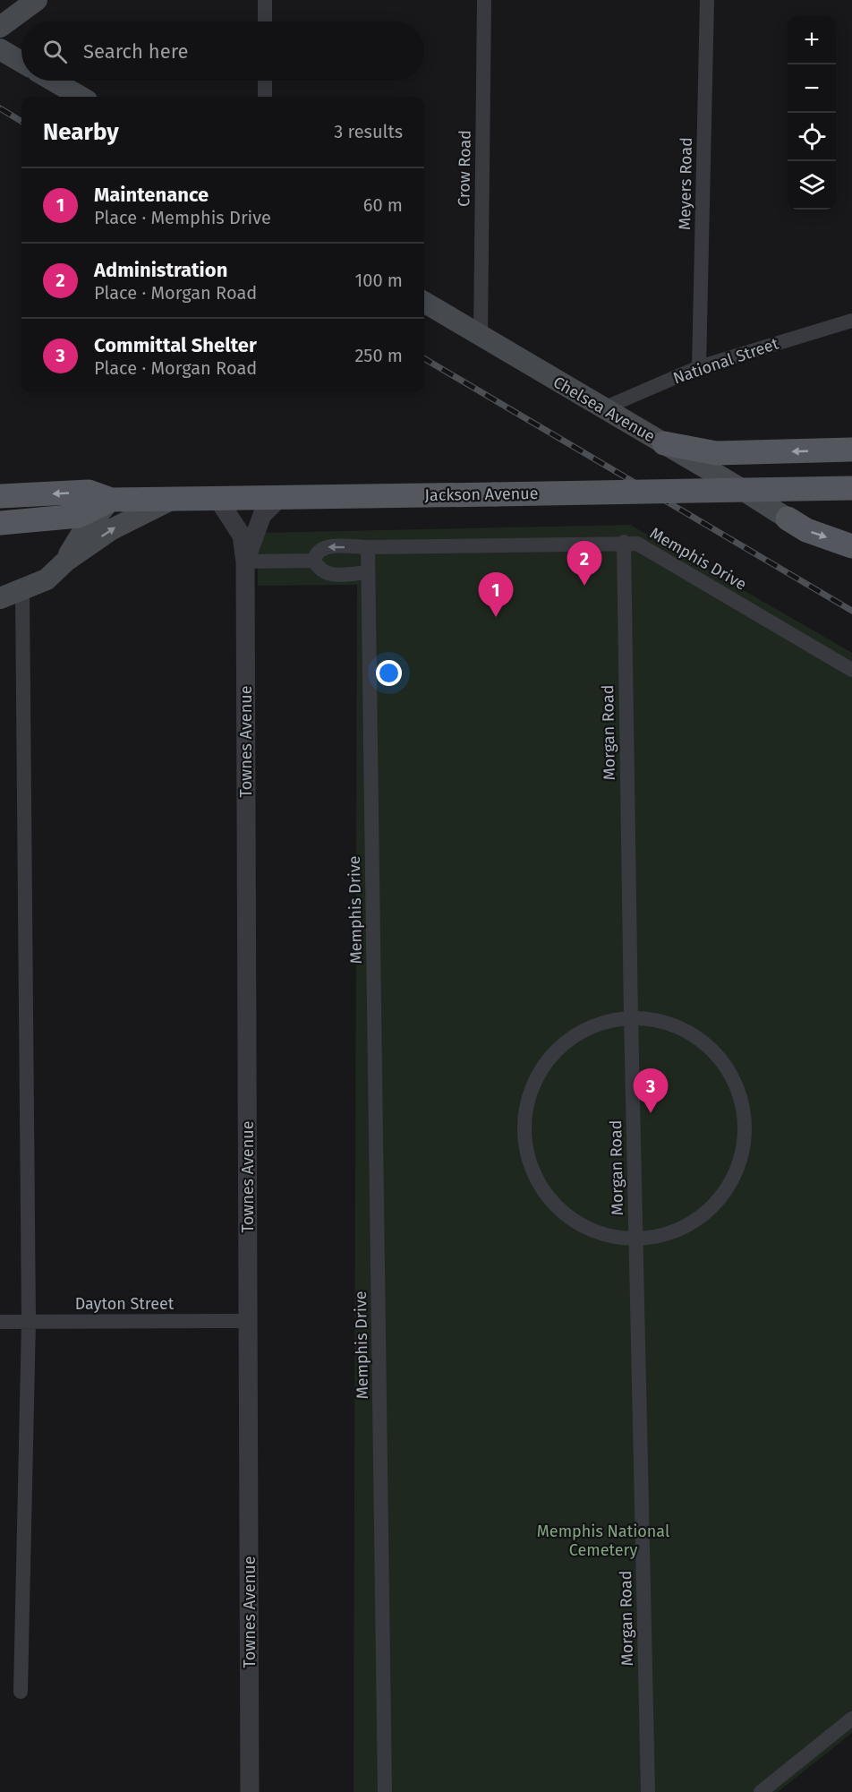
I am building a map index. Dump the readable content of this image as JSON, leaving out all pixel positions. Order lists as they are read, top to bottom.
{
  "streets": {
    "main road": ["Chelsea Avenue", "Jackson Avenue"],
    "street": [
      "Crow Road",
      "Meyers Road",
      "National Street",
      "Memphis Drive",
      "Morgan Road",
      "Townes Avenue",
      "Dayton Street"
    ]
  },
  "crossings": [
    ["Crow Road", "Chelsea Avenue"],
    ["Meyers Road", "National Street"],
    ["National Street", "Chelsea Avenue"],
    ["Jackson Avenue", "Townes Avenue"],
    ["Memphis Drive", "Morgan Road"],
    ["Townes Avenue", "Dayton Street"]
  ],
  "parks": ["Memphis National Cemetery"],
  "page": {
    "map_buttons": ["+", "−"],
    "search": "Search here",
    "heading": ["Nearby", "3 results"],
    "list": [
      {
        "mark": "1",
        "name": "Maintenance",
        "note": "Place · Memphis Drive",
        "value": "60 m"
      },
      {
        "mark": "2",
        "name": "Administration",
        "note": "Place · Morgan Road",
        "value": "100 m"
      },
      {
        "mark": "3",
        "name": "Committal Shelter",
        "note": "Place · Morgan Road",
        "value": "250 m"
      }
    ],
    "pins": ["2", "1", "3"]
  }
}
